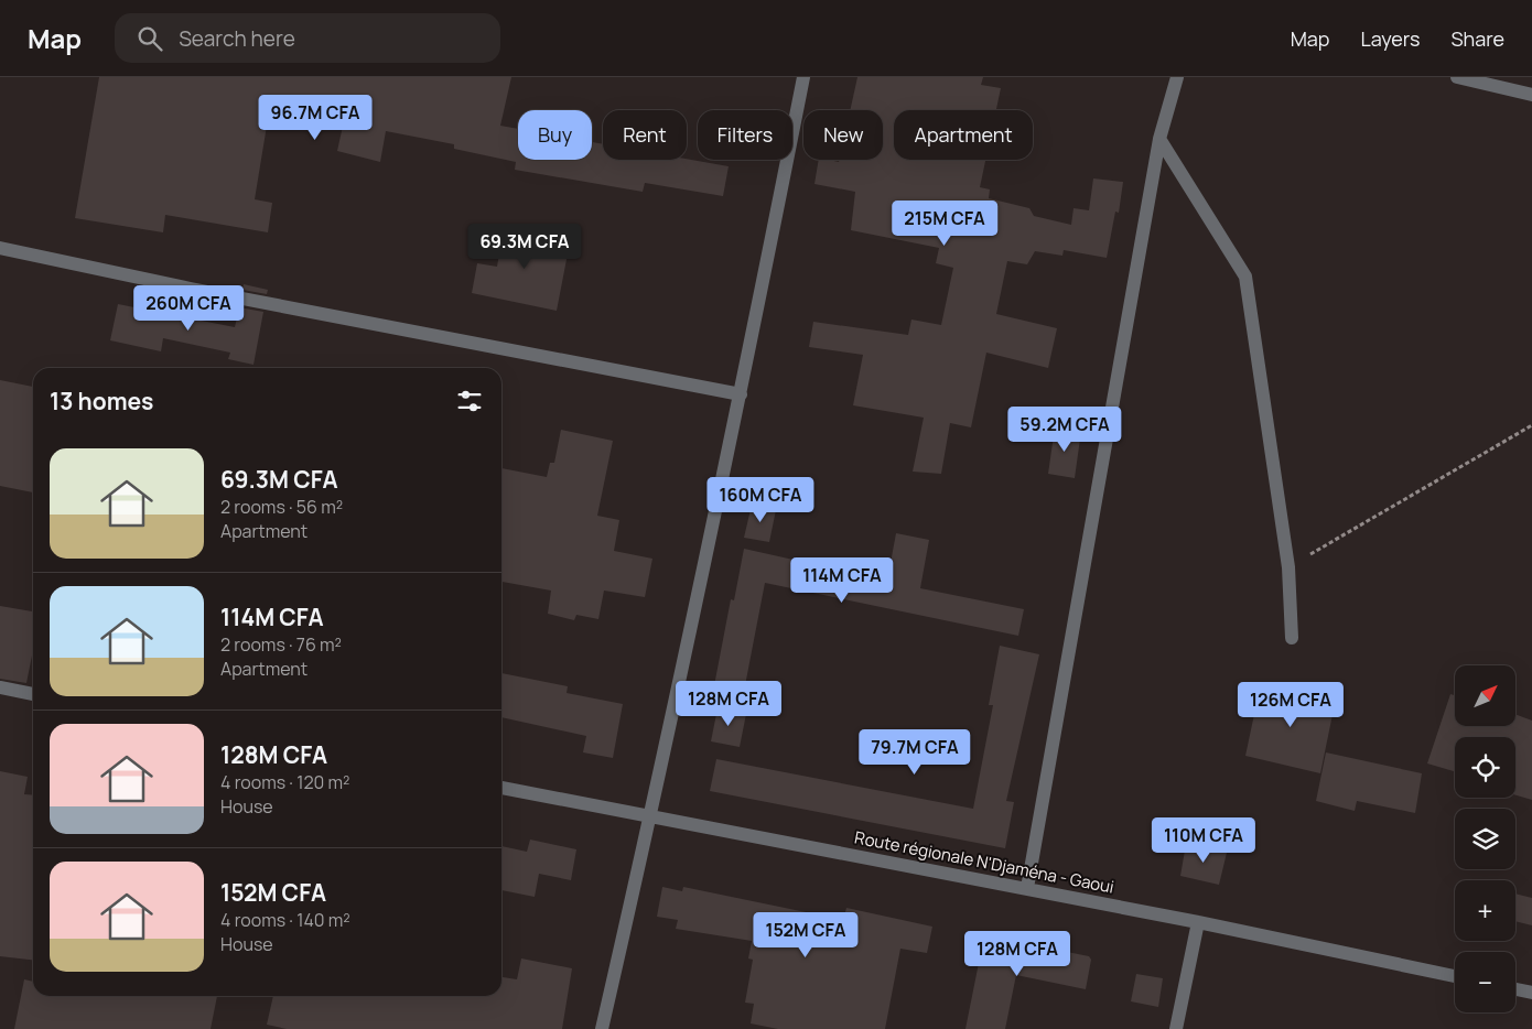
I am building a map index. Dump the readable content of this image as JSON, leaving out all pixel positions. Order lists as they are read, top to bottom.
{
  "streets": {
    "street": ["Route régionale N'Djaména - Gaoui"]
  },
  "north": "top right",
  "page": {
    "header": "Map",
    "search": "Search here",
    "nav": ["Map", "Layers", "Share"],
    "price": [
      "96.7M CFA",
      "215M CFA",
      "69.3M CFA",
      "260M CFA",
      "59.2M CFA",
      "160M CFA",
      "114M CFA",
      "128M CFA",
      "126M CFA",
      "79.7M CFA",
      "110M CFA",
      "152M CFA",
      "128M CFA"
    ],
    "chip": [
      "Buy",
      "Rent",
      "Filters",
      "New",
      "Apartment"
    ],
    "heading": "13 homes",
    "list": [
      {
        "name": "69.3M CFA",
        "note": "2 rooms · 56 m² · Apartment"
      },
      {
        "name": "114M CFA",
        "note": "2 rooms · 76 m² · Apartment"
      },
      {
        "name": "128M CFA",
        "note": "4 rooms · 120 m² · House"
      },
      {
        "name": "152M CFA",
        "note": "4 rooms · 140 m² · House"
      }
    ],
    "map_buttons": ["+", "−"]
  }
}
